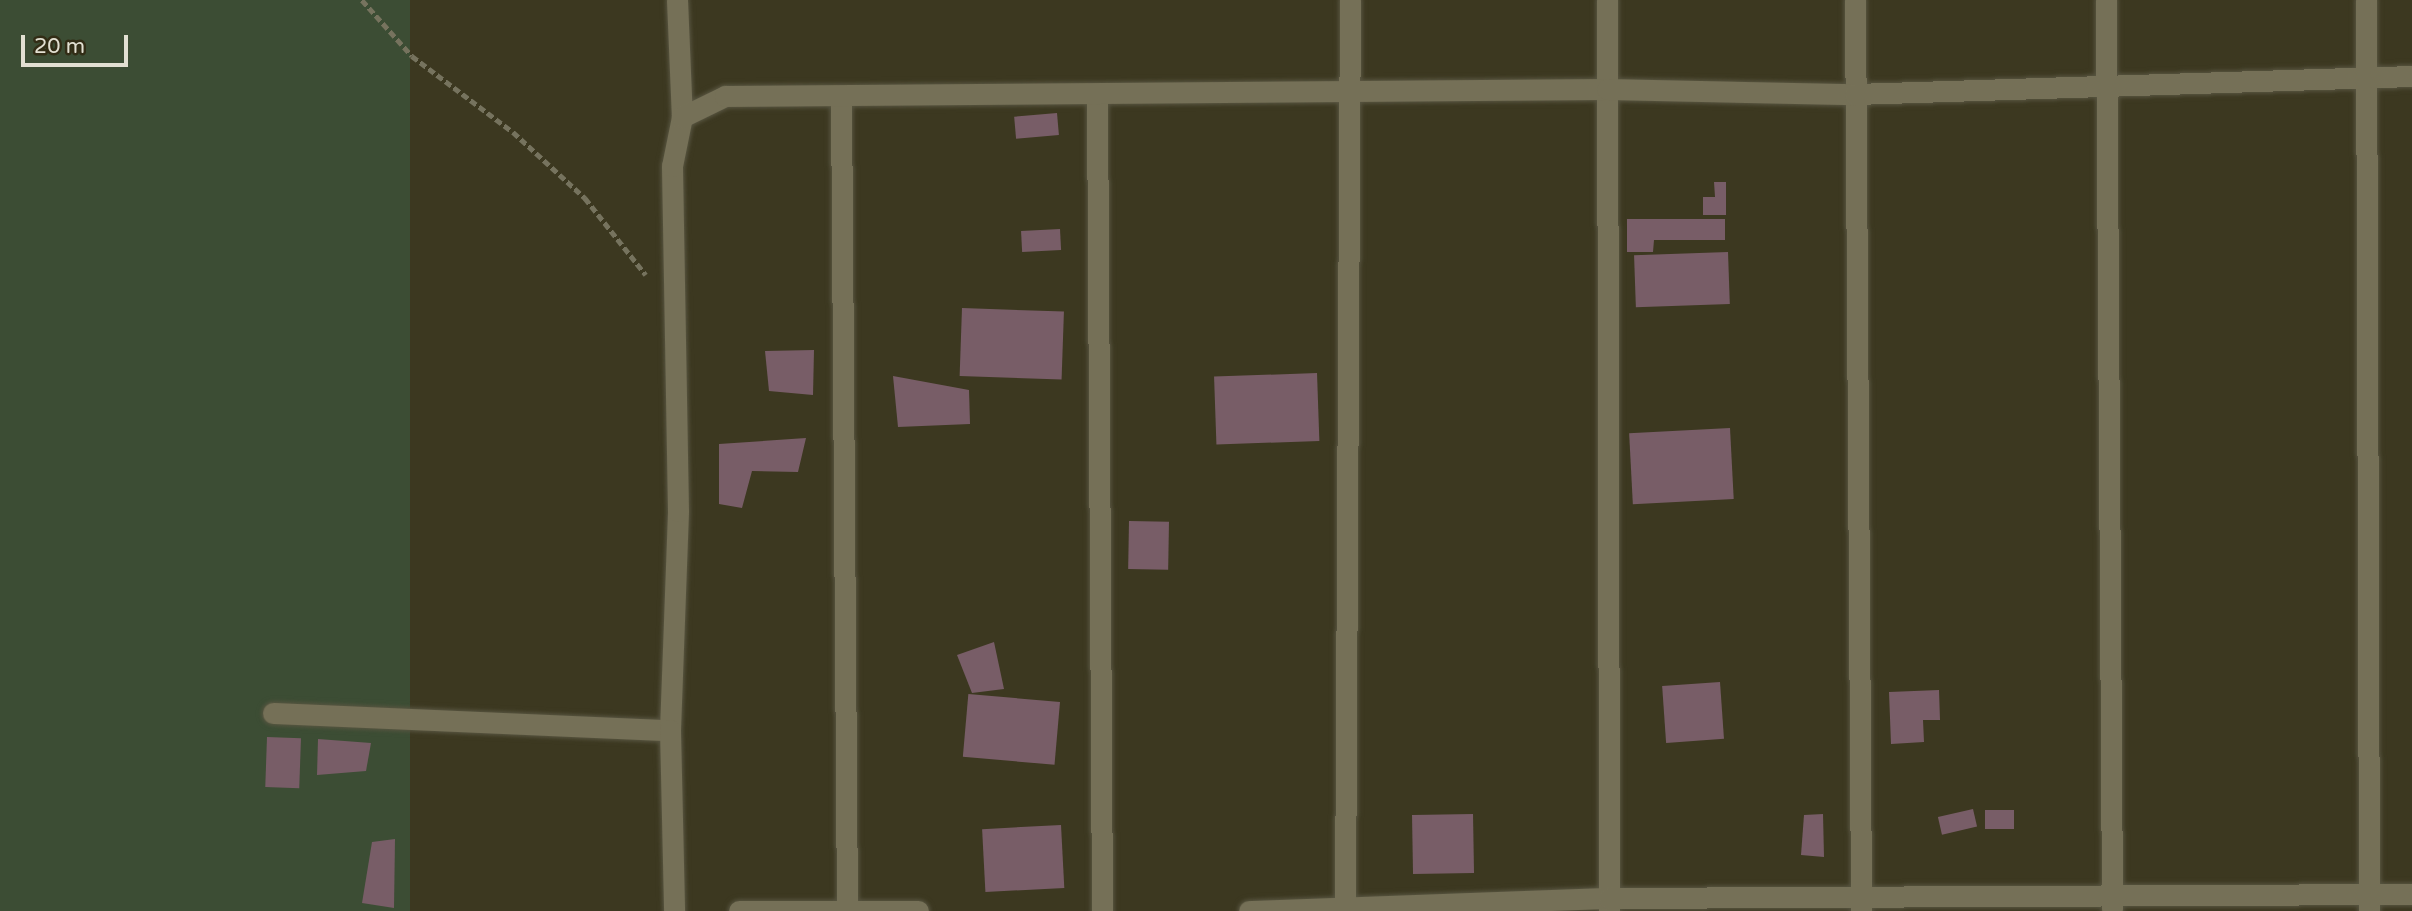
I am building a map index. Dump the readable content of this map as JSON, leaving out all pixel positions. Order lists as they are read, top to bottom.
{
  "scale_bar": "20 m"
}
